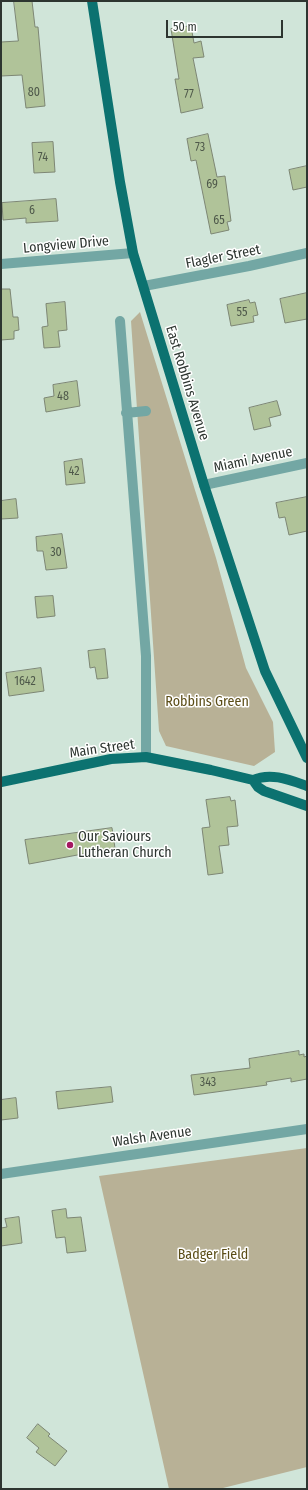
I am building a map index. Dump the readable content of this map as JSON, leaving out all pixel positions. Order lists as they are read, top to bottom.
{
  "streets": {
    "main road": ["East Robbins Avenue", "Main Street"],
    "street": [
      "Longview Drive",
      "Flagler Street",
      "Miami Avenue",
      "Walsh Avenue"
    ]
  },
  "crossings": [
    ["Longview Drive", "East Robbins Avenue"],
    ["Flagler Street", "East Robbins Avenue"],
    ["East Robbins Avenue", "Miami Avenue"]
  ],
  "parks": ["Robbins Green", "Badger Field"],
  "places": ["Our Saviours Lutheran Church"],
  "house_numbers": [
    "80",
    "77",
    "73",
    "74",
    "69",
    "6",
    "65",
    "55",
    "48",
    "42",
    "30",
    "1642",
    "343"
  ],
  "scale_bar": "50 m"
}
